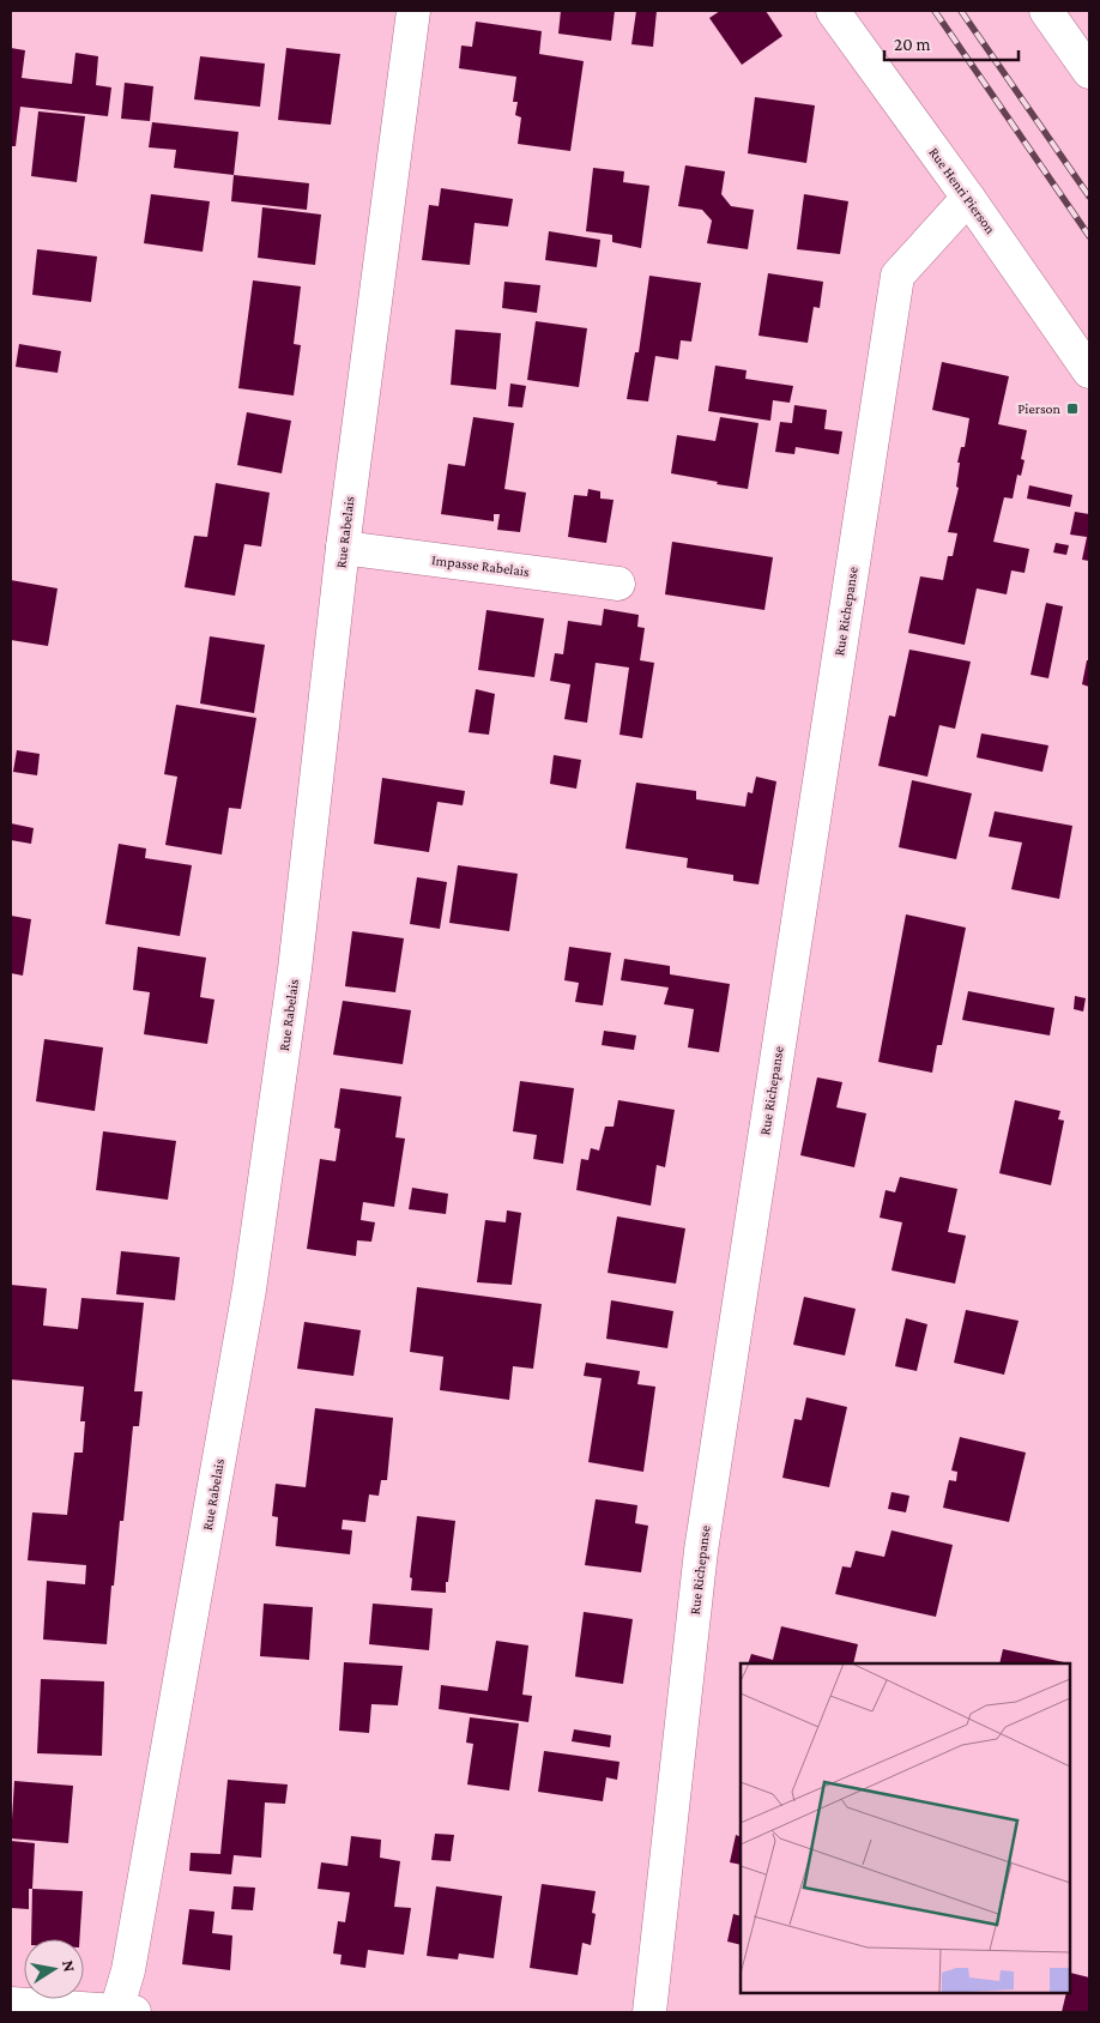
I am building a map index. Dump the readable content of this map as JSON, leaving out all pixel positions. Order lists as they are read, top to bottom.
{
  "streets": {
    "street": [
      "Rue Henri Pierson",
      "Rue Rabelais",
      "Impasse Rabelais",
      "Rue Richepanse"
    ]
  },
  "crossings": [
    ["Rue Henri Pierson", "Rue Richepanse"],
    ["Rue Rabelais", "Impasse Rabelais"]
  ],
  "places": {
    "transit": ["Pierson"]
  },
  "scale_bar": "20 m",
  "north": "right"
}
